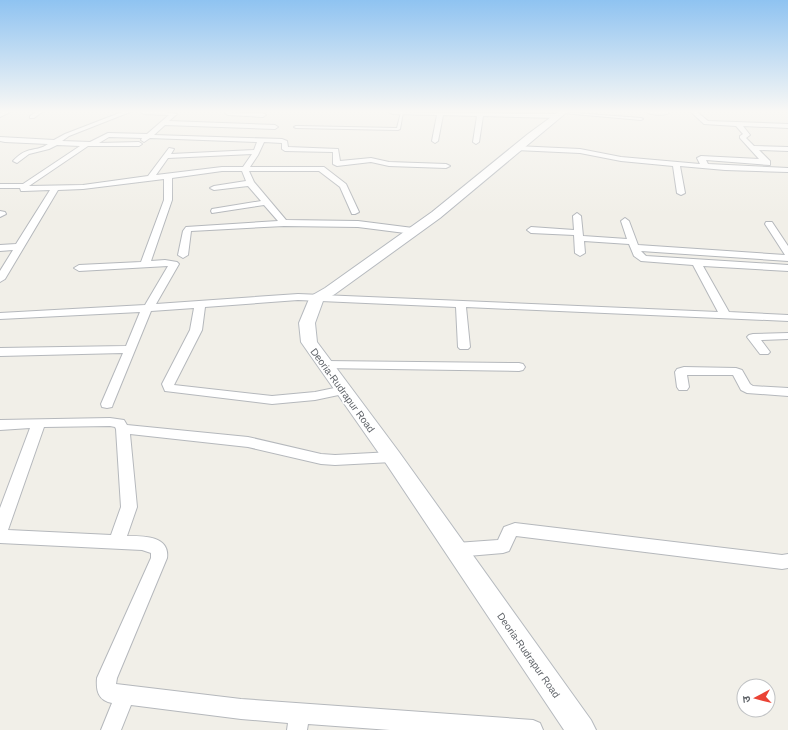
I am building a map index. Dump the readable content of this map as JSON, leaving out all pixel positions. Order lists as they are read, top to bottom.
{
  "streets": {
    "main road": ["Deoria-Rudrapur Road"]
  },
  "north": "left"
}
